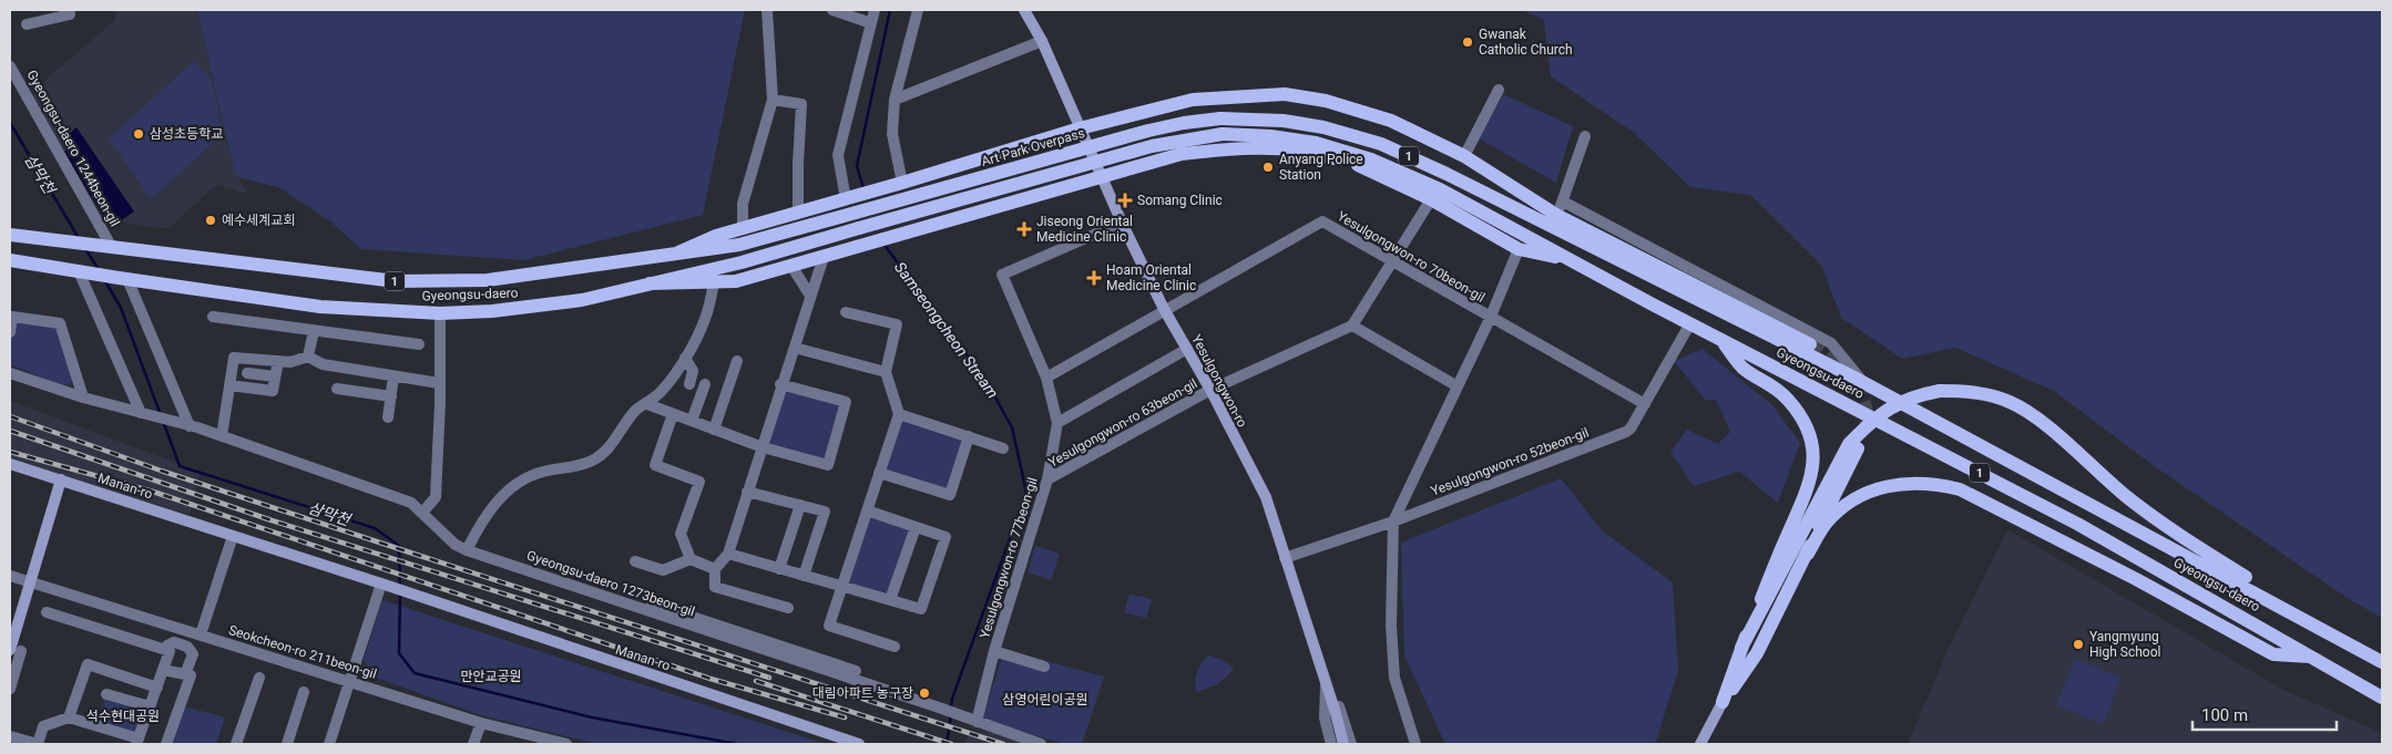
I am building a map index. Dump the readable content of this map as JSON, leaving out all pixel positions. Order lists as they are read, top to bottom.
{
  "streets": {
    "main road": ["Art Park Overpass", "1", "Gyeongsu-daero"],
    "street": [
      "Gyeongsu-daero 1244beon-gil",
      "Yesulgongwon-ro 70beon-gil",
      "Yesulgongwon-ro",
      "Yesulgongwon-ro 63beon-gil",
      "Yesulgongwon-ro 52beon-gil",
      "Manan-ro",
      "Yesulgongwon-ro 77beon-gil",
      "Gyeongsu-daero 1273beon-gil",
      "Seokcheon-ro 211beon-gil"
    ]
  },
  "crossings": [
    ["Art Park Overpass", "Gyeongsu-daero"],
    ["Gyeongsu-daero 1244beon-gil", "Gyeongsu-daero"],
    ["Yesulgongwon-ro 70beon-gil", "Yesulgongwon-ro"],
    ["Yesulgongwon-ro 70beon-gil", "Yesulgongwon-ro 52beon-gil"],
    ["Gyeongsu-daero", "Yesulgongwon-ro 52beon-gil"],
    ["Yesulgongwon-ro", "Yesulgongwon-ro 63beon-gil"],
    ["Yesulgongwon-ro", "Yesulgongwon-ro 52beon-gil"],
    ["Yesulgongwon-ro", "Yesulgongwon-ro 77beon-gil"],
    ["Yesulgongwon-ro 63beon-gil", "Yesulgongwon-ro 77beon-gil"],
    ["Yesulgongwon-ro 77beon-gil", "Gyeongsu-daero 1273beon-gil"]
  ],
  "water": ["삼막천", "Samseongcheon Stream"],
  "parks": ["만안교공원", "삼영어린이공원", "석수현대공원"],
  "places": {
    "other": [
      "Gwanak Catholic Church",
      "삼성초등학교",
      "Anyang Police Station",
      "예수세계교회",
      "Yangmyung High School",
      "대림아파트 농구장"
    ],
    "health": ["Somang Clinic", "Jiseong Oriental Medicine Clinic", "Hoam Oriental Medicine Clinic"]
  },
  "scale_bar": "100 m"
}
